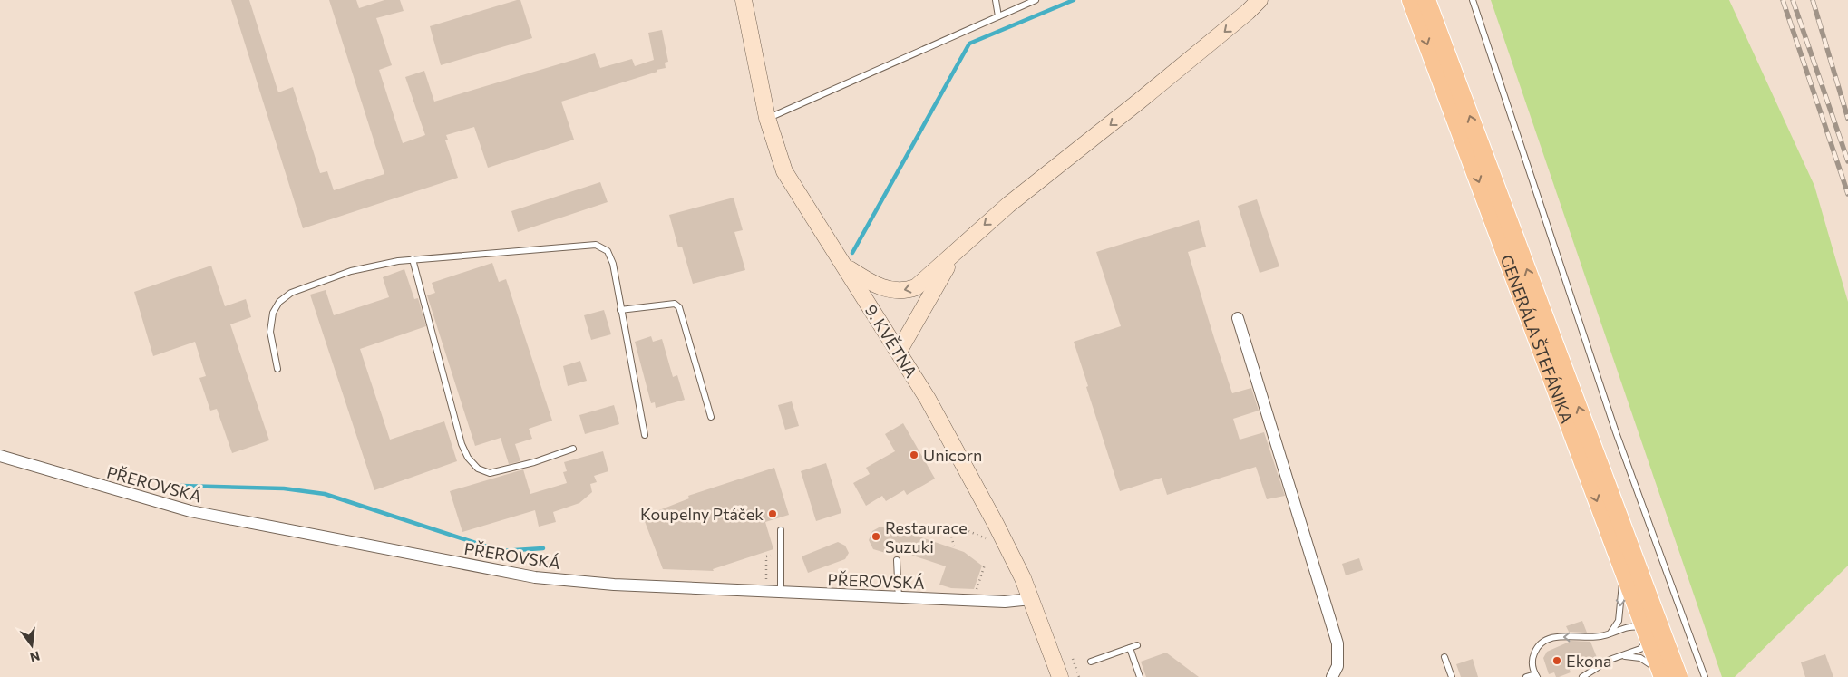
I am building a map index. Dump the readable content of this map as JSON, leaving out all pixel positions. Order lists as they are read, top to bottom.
{
  "streets": {
    "main road": ["GENERÁLA ŠTEFÁNIKA", "9. KVĚTNA"],
    "street": ["PŘEROVSKÁ"]
  },
  "crossings": [
    ["9. KVĚTNA", "PŘEROVSKÁ"]
  ],
  "places": [
    "Unicorn",
    "Koupelny Ptáček",
    "Restaurace Suzuki",
    "Ekona"
  ],
  "north": "bottom"
}
